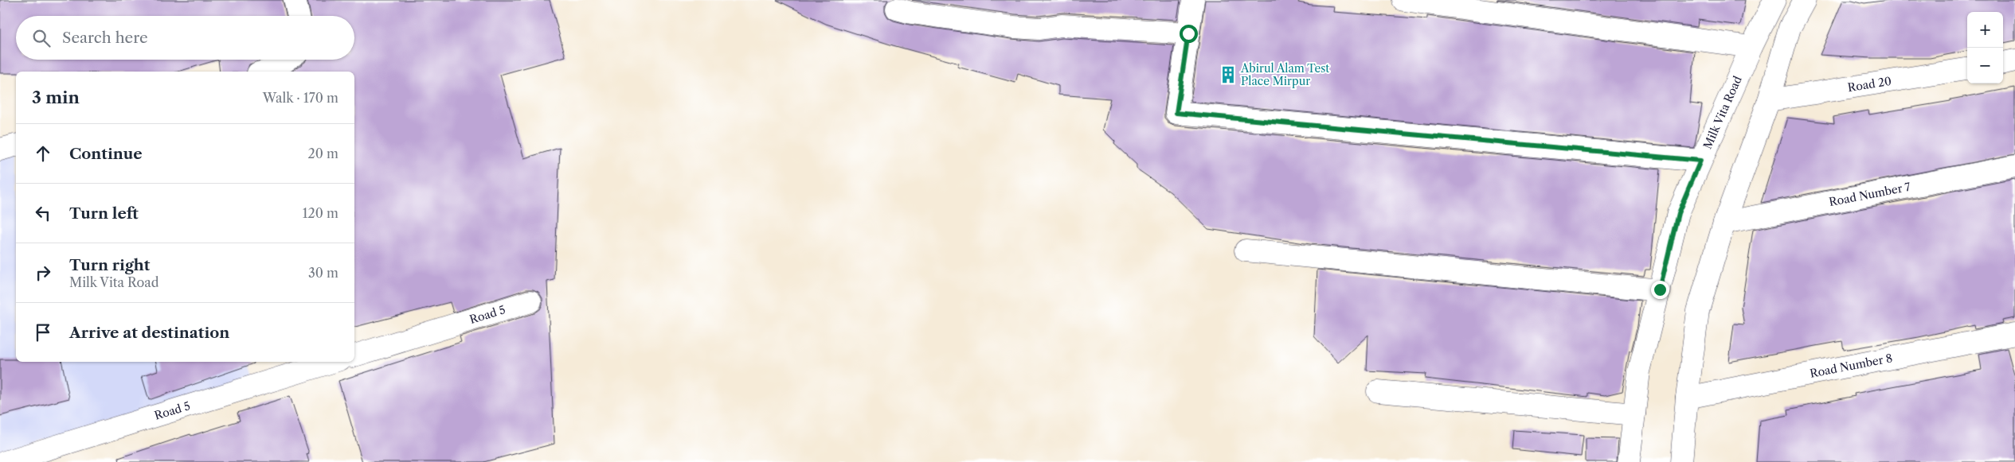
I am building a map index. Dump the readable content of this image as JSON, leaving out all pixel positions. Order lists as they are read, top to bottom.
{
  "streets": {
    "street": [
      "Road 20",
      "Milk Vita Road",
      "Road Number 7",
      "Road 5",
      "Road Number 8"
    ]
  },
  "places": {
    "building": ["Abirul Alam Test Place Mirpur"]
  },
  "page": {
    "map_buttons": ["+", "−"],
    "search": "Search here",
    "heading": ["3 min", "Walk · 170 m"],
    "list": [
      ["Continue", "20 m"],
      ["Turn left", "120 m"],
      ["Turn right", "Milk Vita Road", "30 m"],
      "Arrive at destination"
    ]
  }
}
